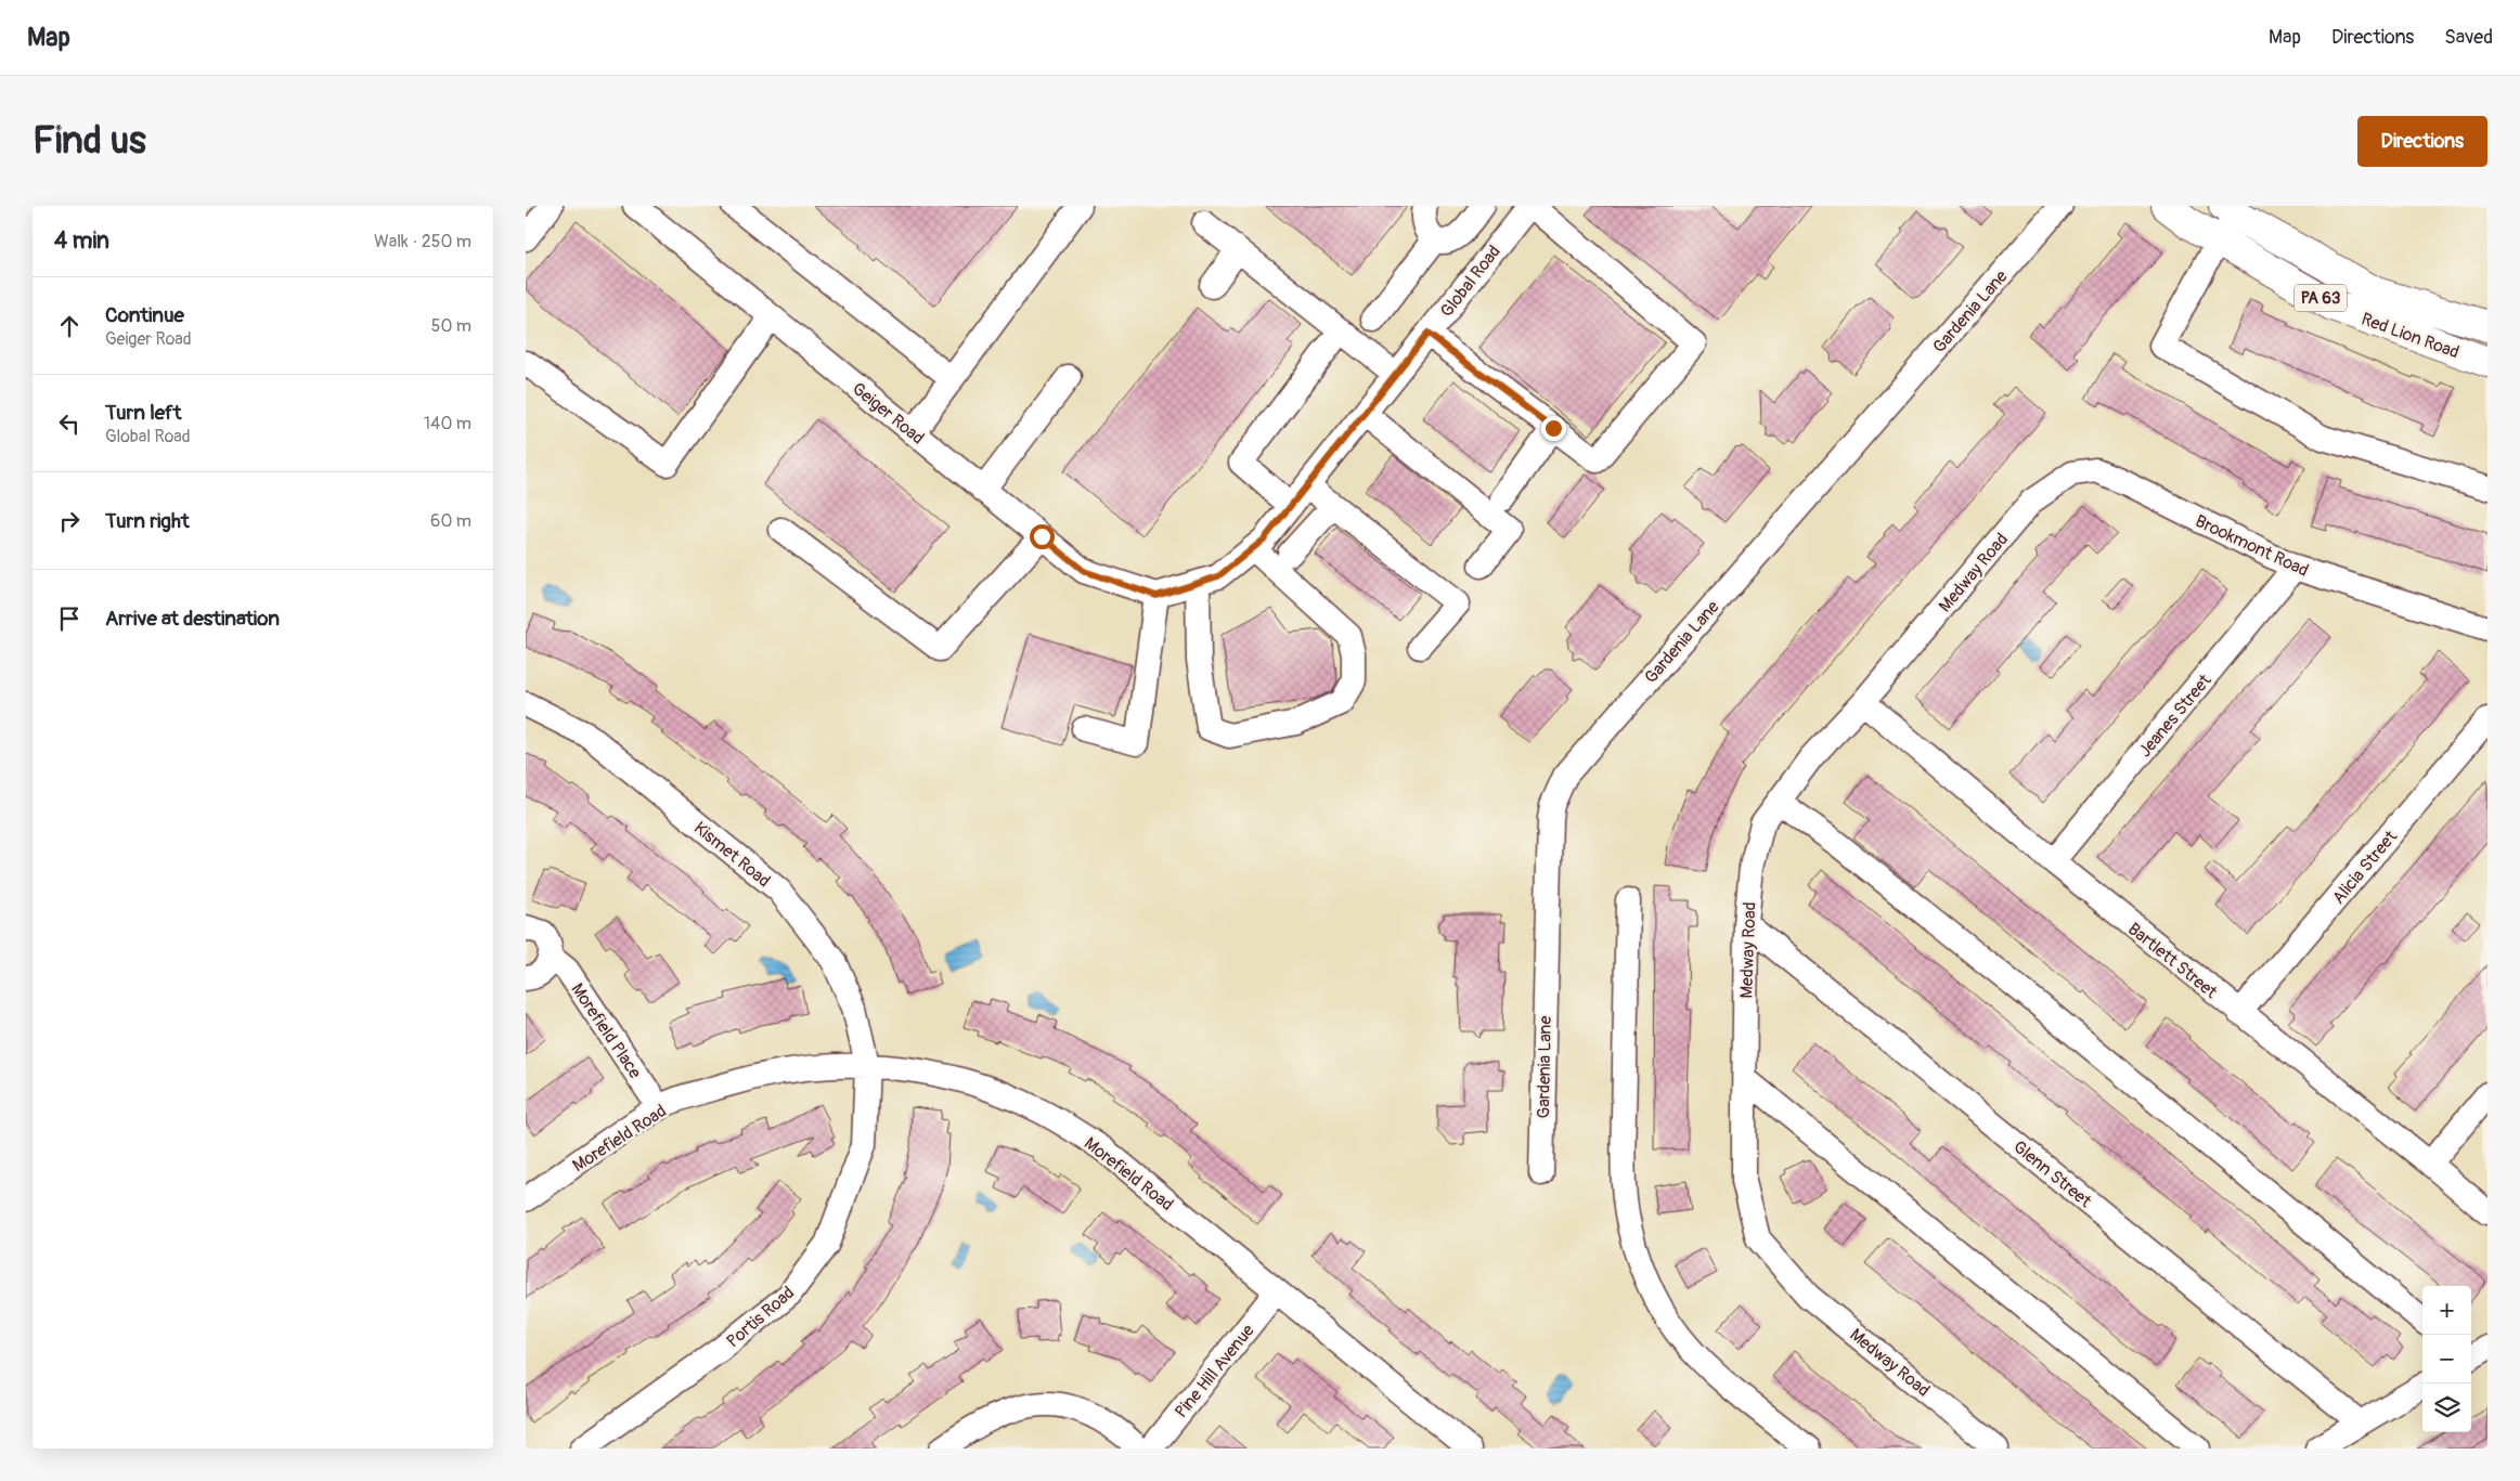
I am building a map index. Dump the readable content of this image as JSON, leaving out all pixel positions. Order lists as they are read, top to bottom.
{
  "streets": {
    "main road": ["PA 63", "Red Lion Road"],
    "street": [
      "Global Road",
      "Gardenia Lane",
      "Geiger Road",
      "Brookmont Road",
      "Medway Road",
      "Jeanes Street",
      "Kismet Road",
      "Alicia Street",
      "Bartlett Street",
      "Morefield Place",
      "Morefield Road",
      "Glenn Street",
      "Portis Road",
      "Pine Hill Avenue"
    ]
  },
  "crossings": [
    ["Global Road", "Geiger Road"],
    ["Brookmont Road", "Medway Road"],
    ["Brookmont Road", "Jeanes Street"],
    ["Medway Road", "Bartlett Street"],
    ["Medway Road", "Glenn Street"],
    ["Jeanes Street", "Bartlett Street"],
    ["Kismet Road", "Morefield Road"],
    ["Kismet Road", "Portis Road"],
    ["Alicia Street", "Bartlett Street"],
    ["Morefield Place", "Morefield Road"],
    ["Morefield Road", "Portis Road"],
    ["Morefield Road", "Pine Hill Avenue"]
  ],
  "page": {
    "header": "Map",
    "nav": ["Map", "Directions", "Saved"],
    "buttons": "Directions",
    "title": "Find us",
    "heading": ["4 min", "Walk · 250 m"],
    "list": [
      ["Continue", "Geiger Road", "50 m"],
      ["Turn left", "Global Road", "140 m"],
      ["Turn right", "60 m"],
      "Arrive at destination"
    ],
    "map_buttons": ["+", "−"]
  }
}
